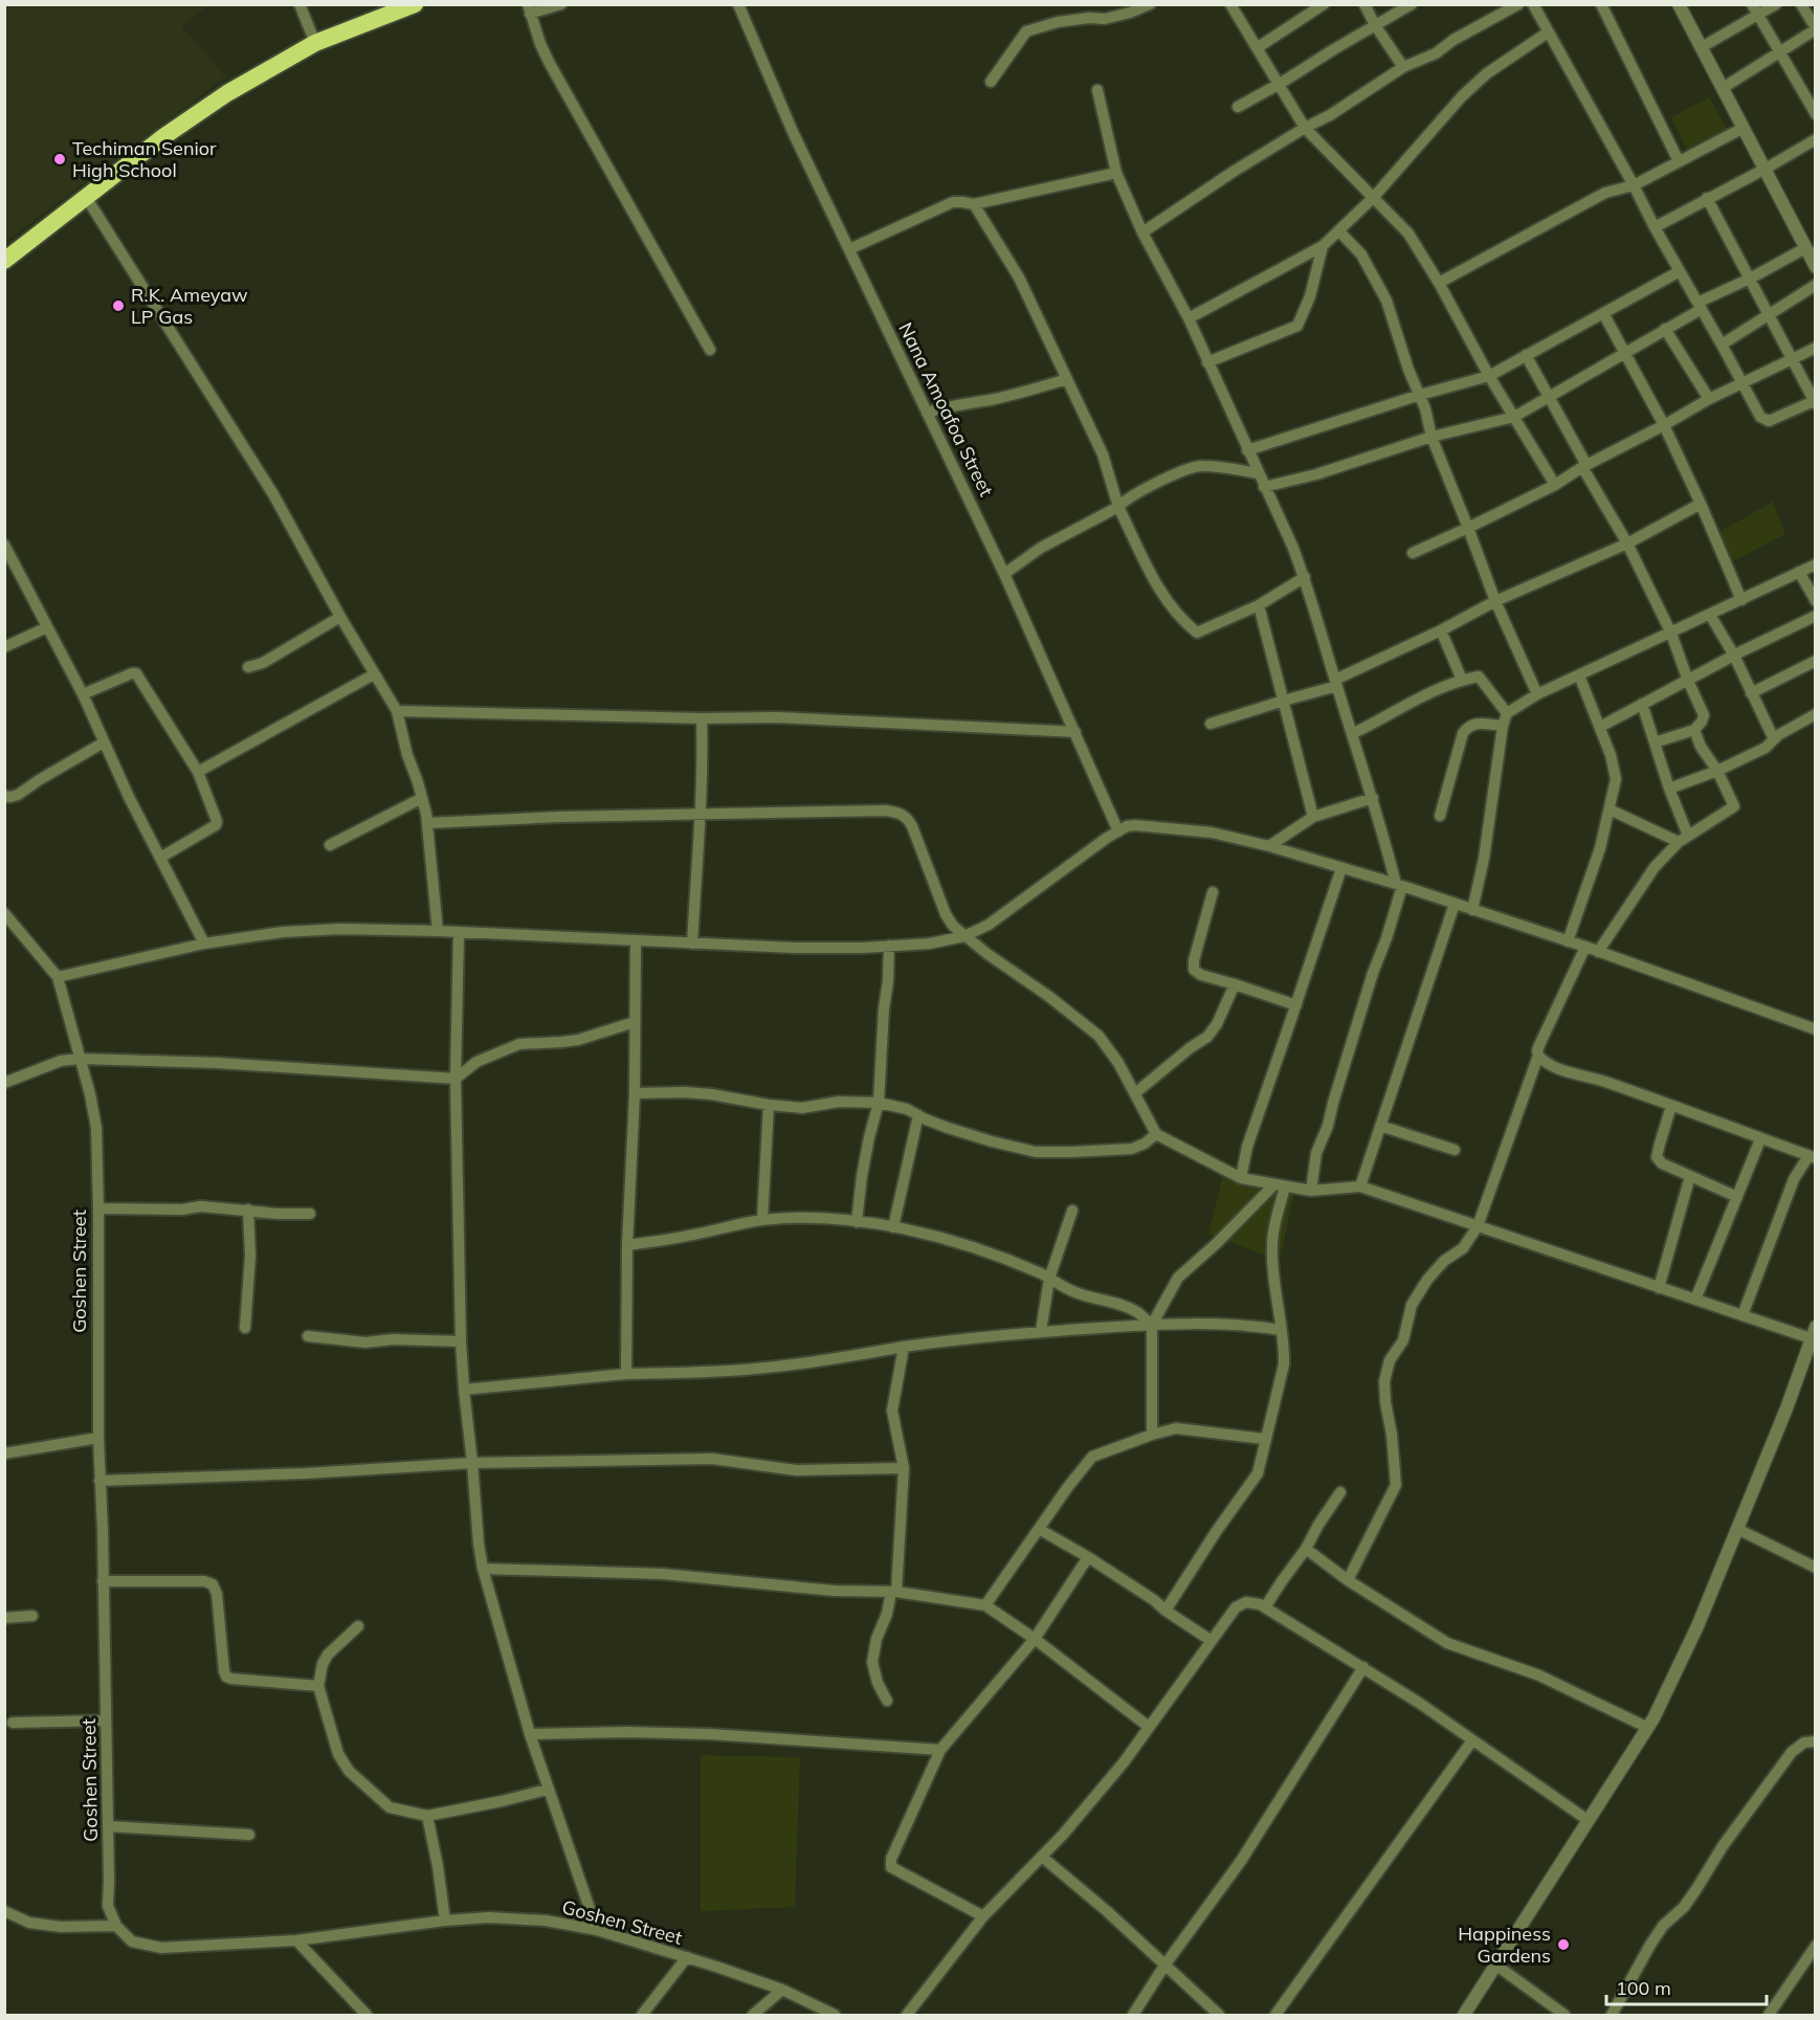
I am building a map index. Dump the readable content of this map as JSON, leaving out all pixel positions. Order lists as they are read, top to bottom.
{
  "streets": {
    "street": ["Nana Amoafoa Street", "Goshen Street"]
  },
  "places": ["Techiman Senior High School", "R.K. Ameyaw LP Gas", "Happiness Gardens"],
  "scale_bar": "100 m"
}
